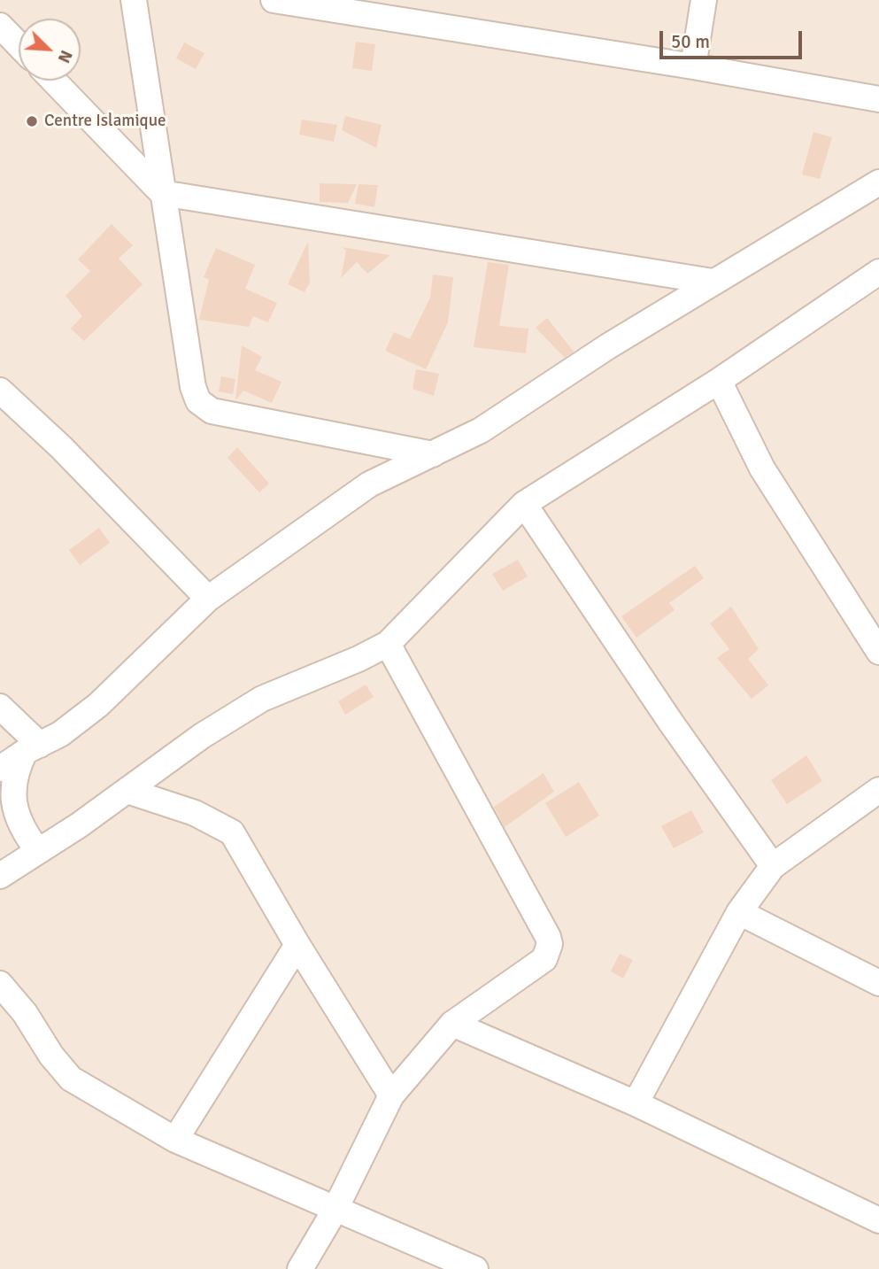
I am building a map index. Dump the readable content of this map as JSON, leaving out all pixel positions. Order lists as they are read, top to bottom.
{
  "places": ["Centre Islamique"],
  "scale_bar": "50 m",
  "north": "bottom right"
}
